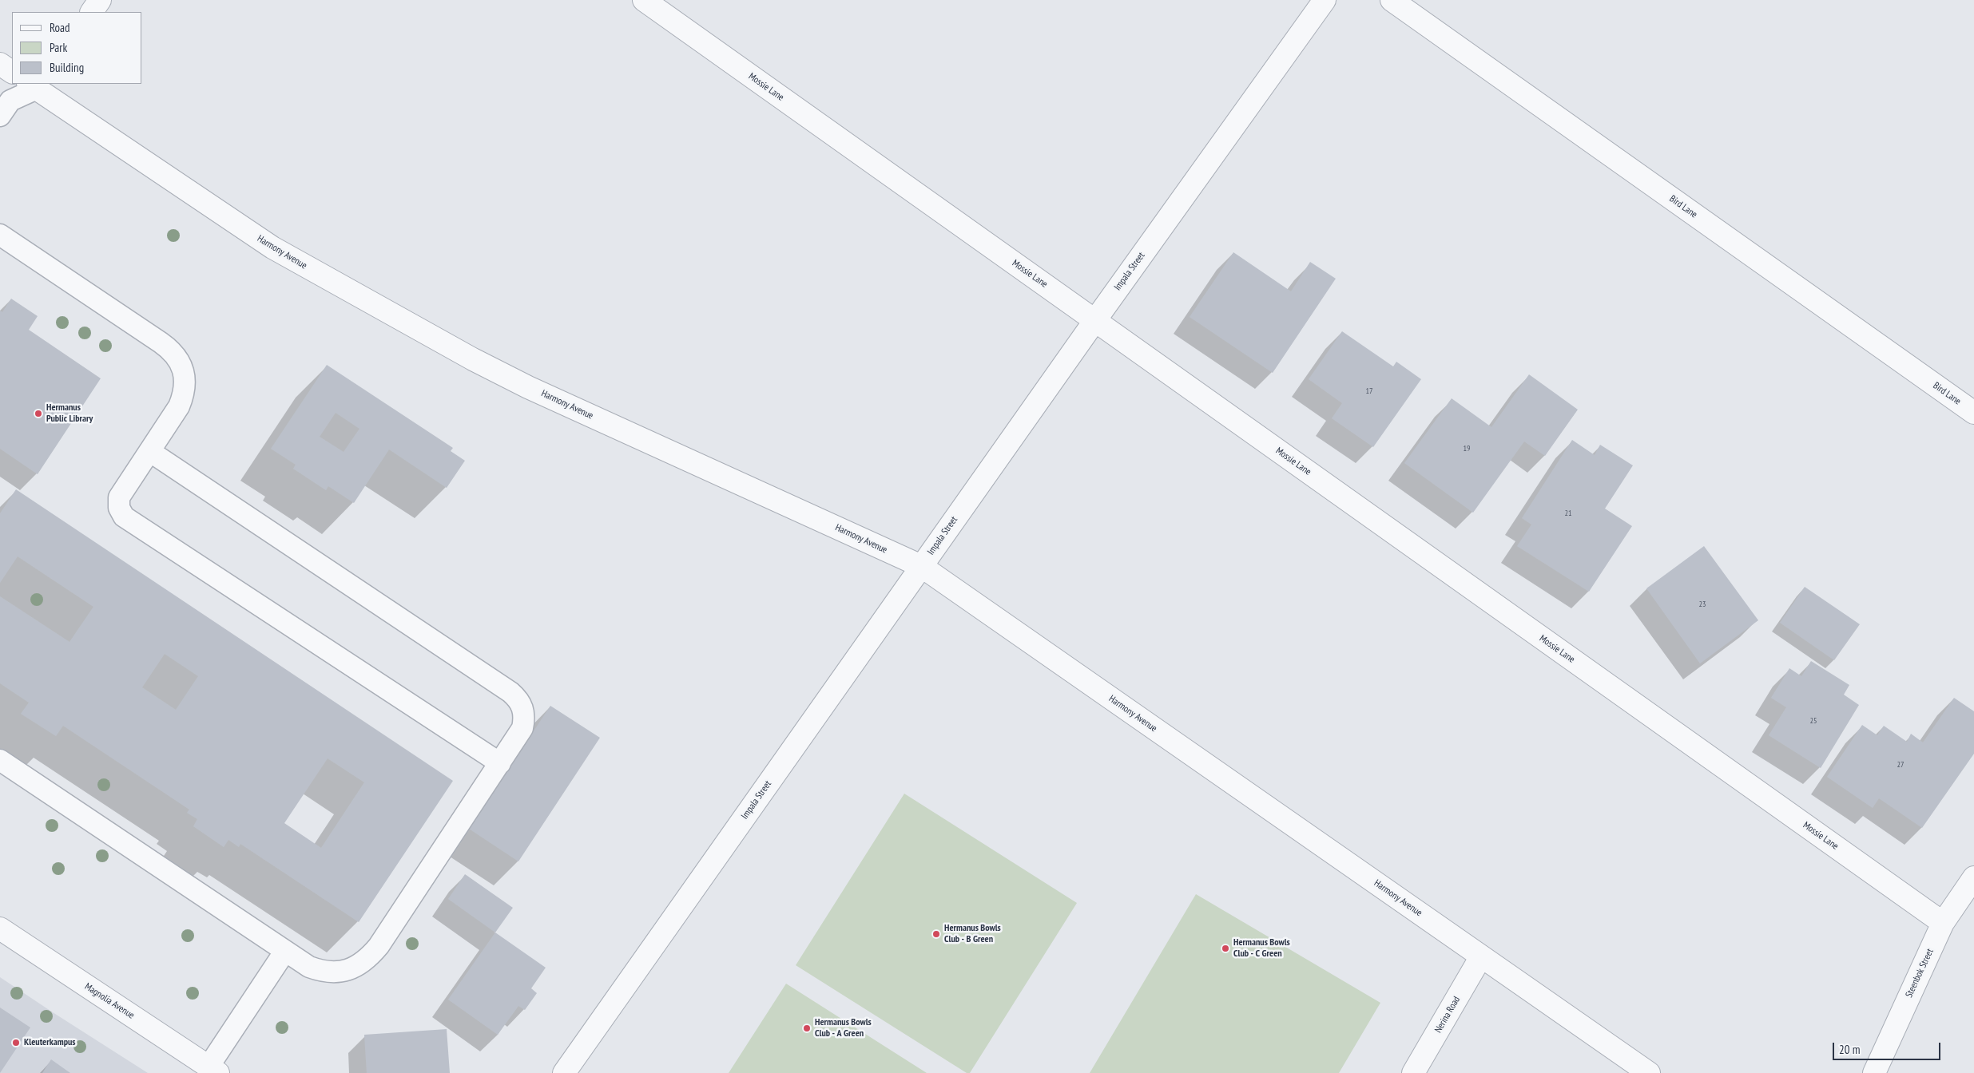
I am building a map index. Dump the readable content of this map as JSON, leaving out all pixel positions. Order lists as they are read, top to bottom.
{
  "streets": {
    "street": [
      "Mossie Lane",
      "Bird Lane",
      "Harmony Avenue",
      "Impala Street",
      "Steenbok Street",
      "Magnolia Avenue",
      "Nerina Road"
    ]
  },
  "crossings": [
    ["Mossie Lane", "Impala Street"],
    ["Mossie Lane", "Steenbok Street"],
    ["Harmony Avenue", "Impala Street"],
    ["Harmony Avenue", "Nerina Road"]
  ],
  "places": [
    "Hermanus Public Library",
    "Hermanus Bowls Club - B Green",
    "Hermanus Bowls Club - C Green",
    "Hermanus Bowls Club - A Green",
    "Kleuterkampus"
  ],
  "house_numbers": [
    "17",
    "19",
    "21",
    "23",
    "25",
    "27"
  ],
  "legend": ["Road", "Park", "Building"],
  "scale_bar": "20 m"
}
